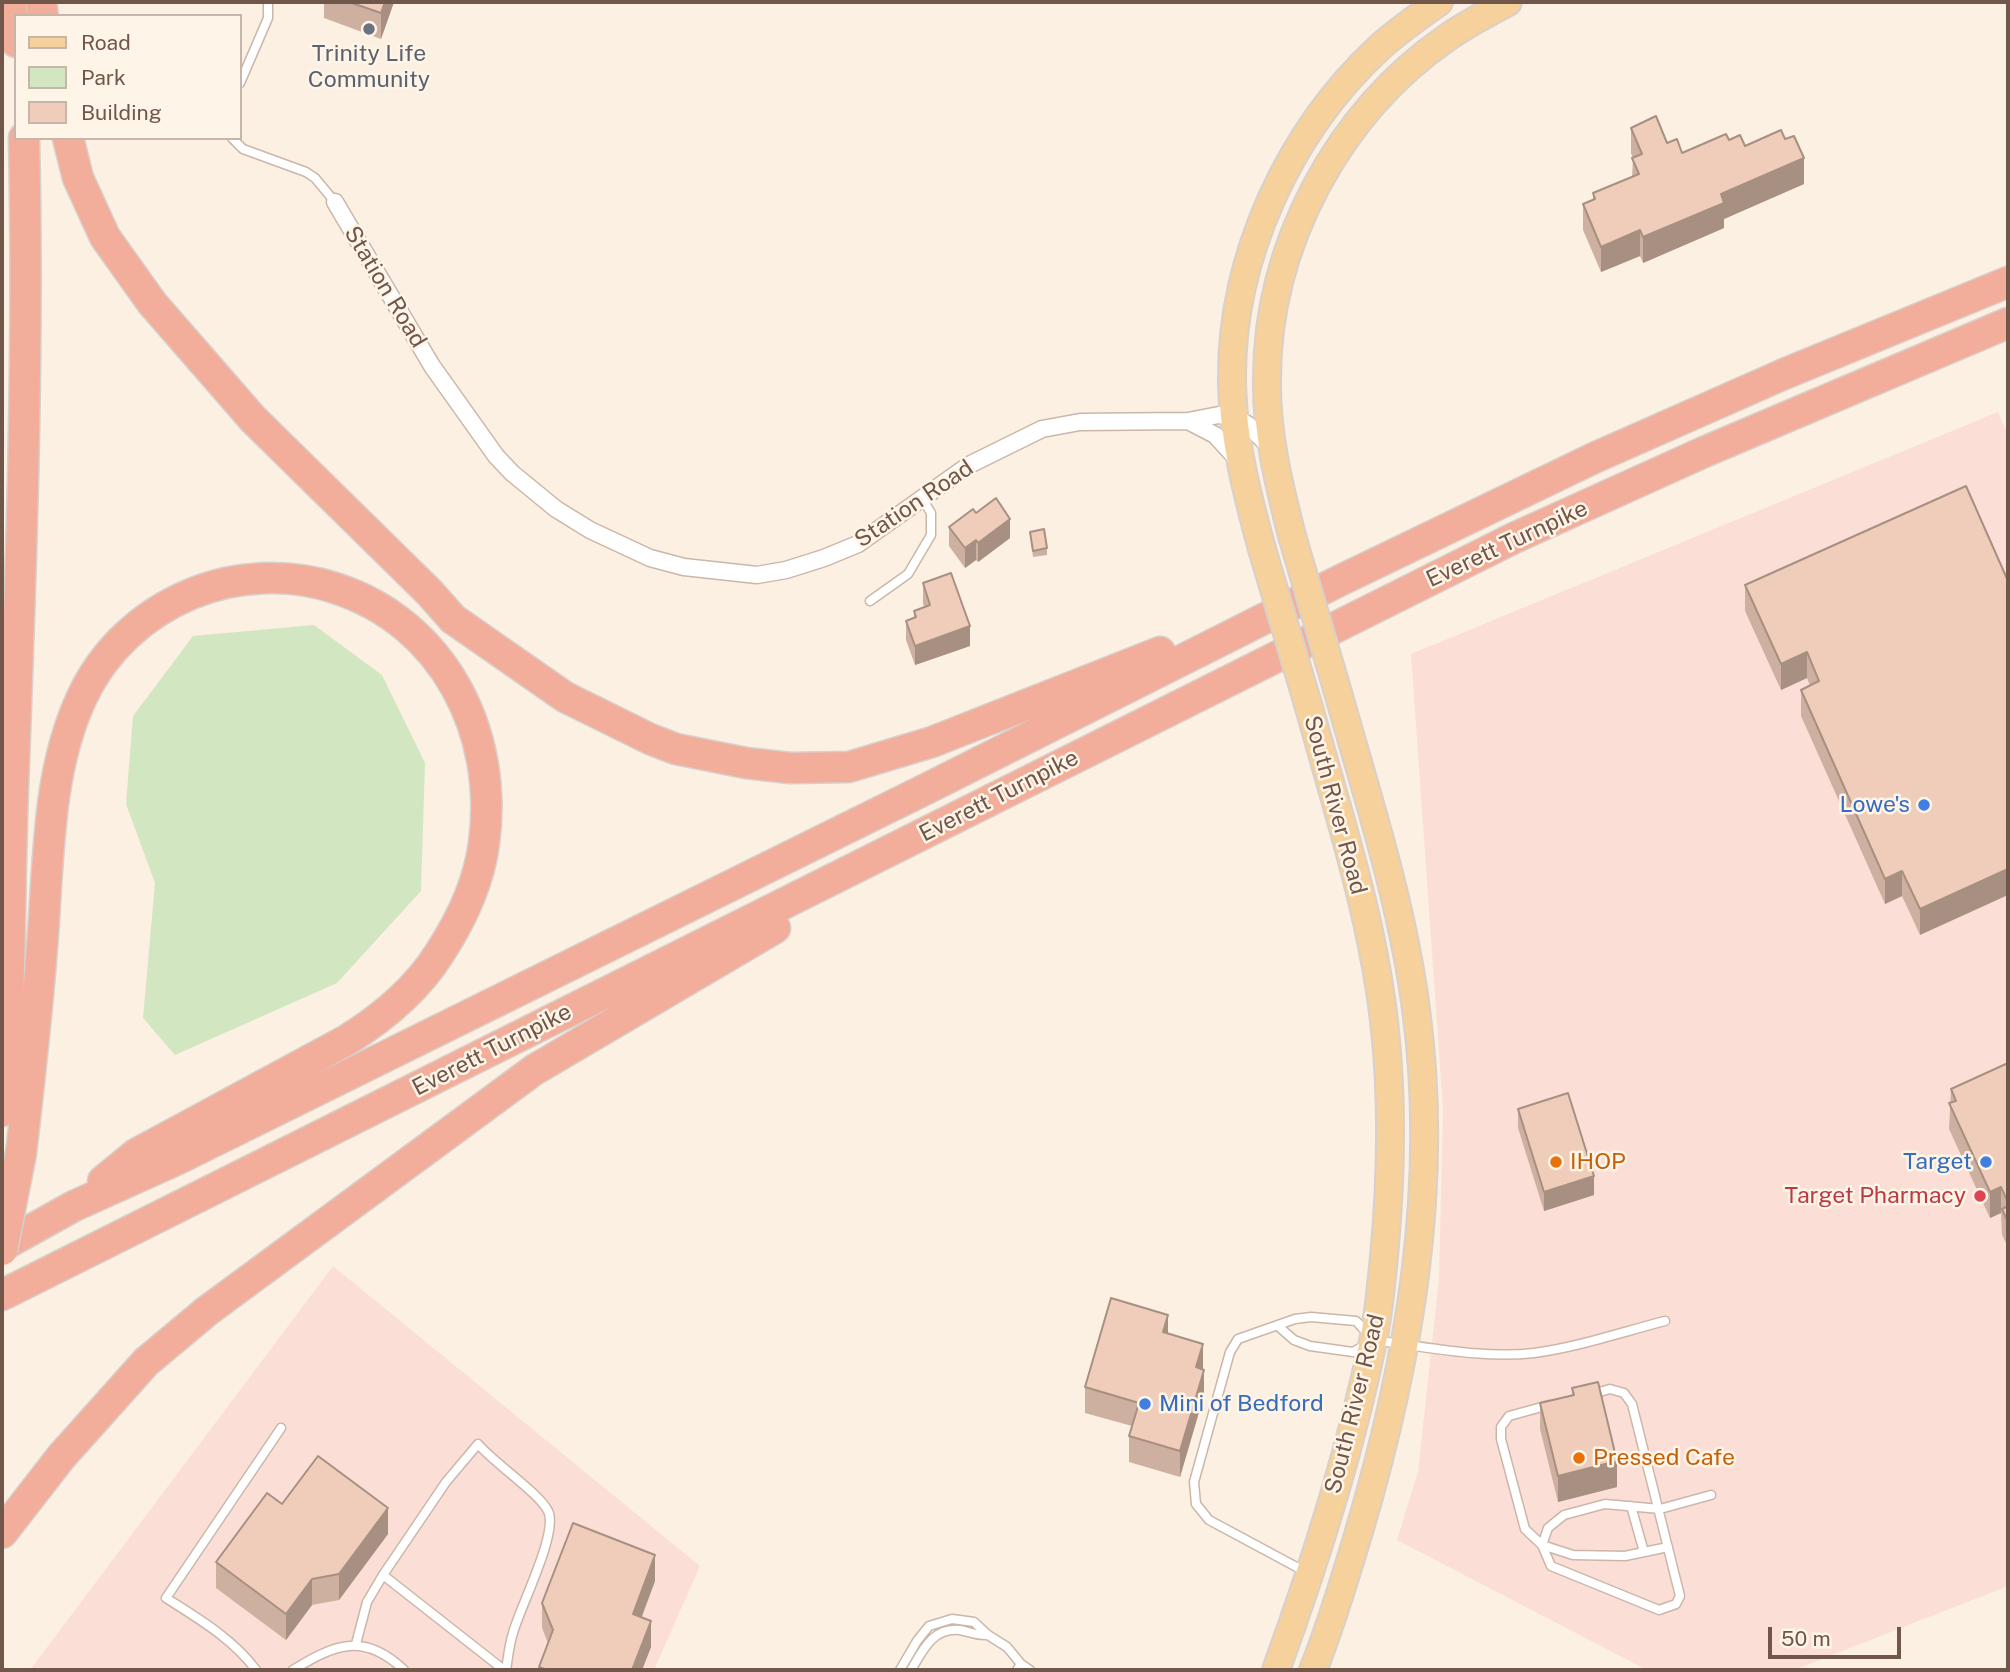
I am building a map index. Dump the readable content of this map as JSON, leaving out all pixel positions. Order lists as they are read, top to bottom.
{
  "streets": {
    "highway": ["Everett Turnpike"],
    "main road": ["South River Road"],
    "street": ["Station Road"]
  },
  "crossings": [
    ["Station Road", "South River Road"]
  ],
  "places": [
    "Trinity Life Community",
    "Lowe's",
    "IHOP",
    "Target",
    "Target Pharmacy",
    "Mini of Bedford",
    "Pressed Cafe"
  ],
  "legend": ["Road", "Park", "Building"],
  "scale_bar": "50 m"
}
